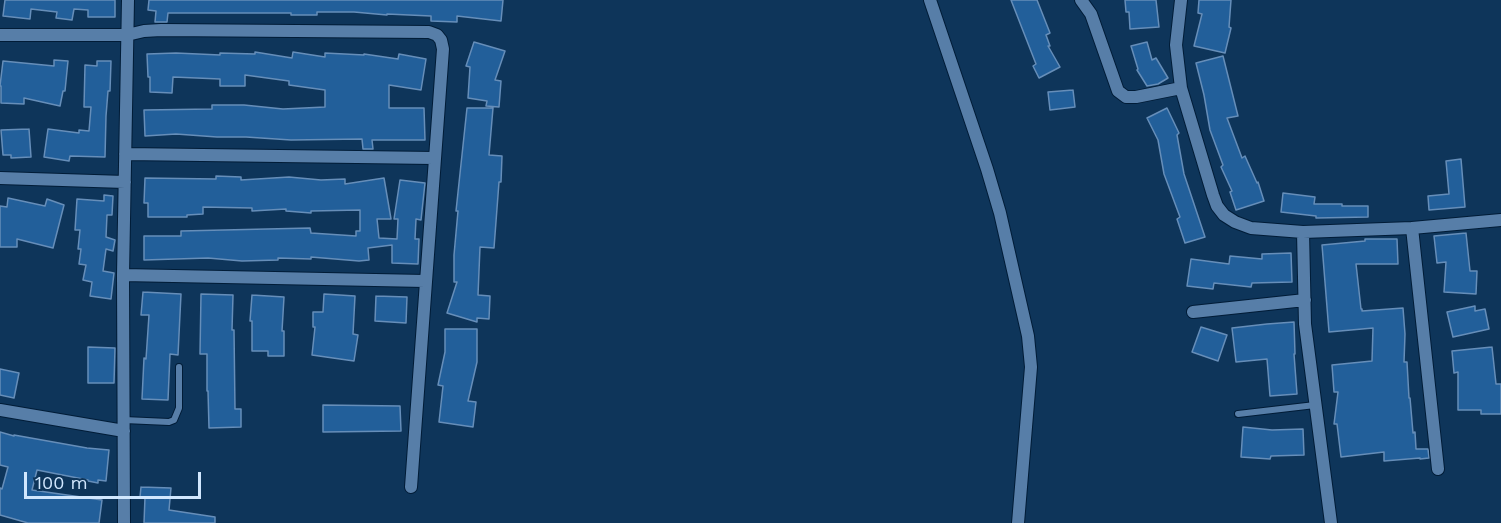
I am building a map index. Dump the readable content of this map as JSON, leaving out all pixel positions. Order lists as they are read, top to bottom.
{
  "scale_bar": "100 m"
}
